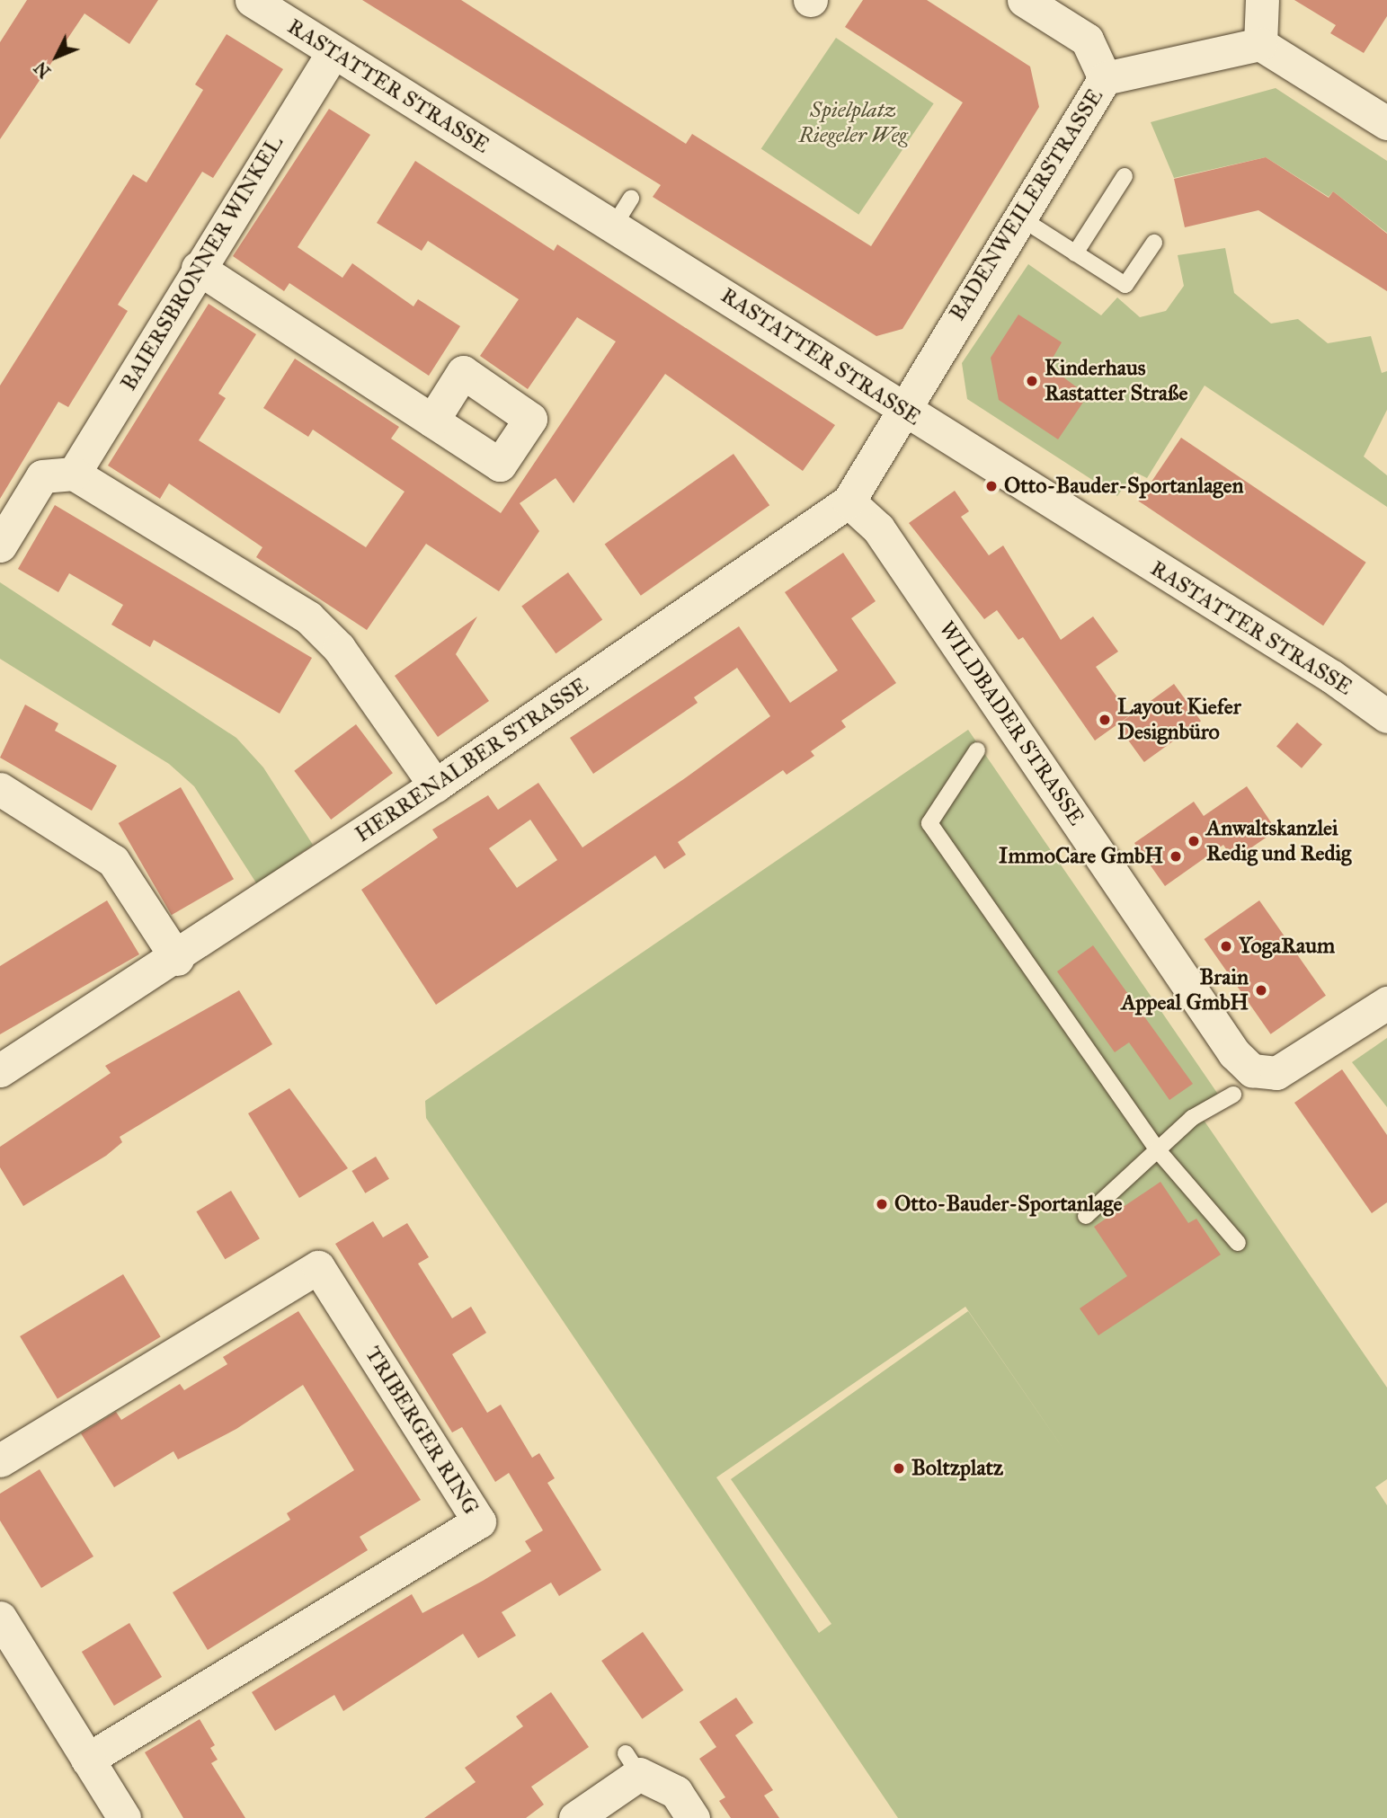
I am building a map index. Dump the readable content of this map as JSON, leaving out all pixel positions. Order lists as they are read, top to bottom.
{
  "streets": {
    "street": [
      "RASTATTER STRASSE",
      "BADENWEILERSTRASSE",
      "BAIERSBRONNER WINKEL",
      "WILDBADER STRASSE",
      "HERRENALBER STRASSE",
      "TRIBERGER RING"
    ]
  },
  "crossings": [
    ["RASTATTER STRASSE", "BADENWEILERSTRASSE"],
    ["RASTATTER STRASSE", "BAIERSBRONNER WINKEL"],
    ["RASTATTER STRASSE", "HERRENALBER STRASSE"],
    ["BADENWEILERSTRASSE", "HERRENALBER STRASSE"],
    ["WILDBADER STRASSE", "HERRENALBER STRASSE"]
  ],
  "parks": ["Spielplatz Riegeler Weg"],
  "places": [
    "Kinderhaus Rastatter Straße",
    "Otto-Bauder-Sportanlagen",
    "Layout Kiefer Designbüro",
    "Anwaltskanzlei Redig und Redig",
    "ImmoCare GmbH",
    "YogaRaum",
    "Brain Appeal GmbH",
    "Otto-Bauder-Sportanlage",
    "Boltzplatz"
  ],
  "north": "bottom left"
}
